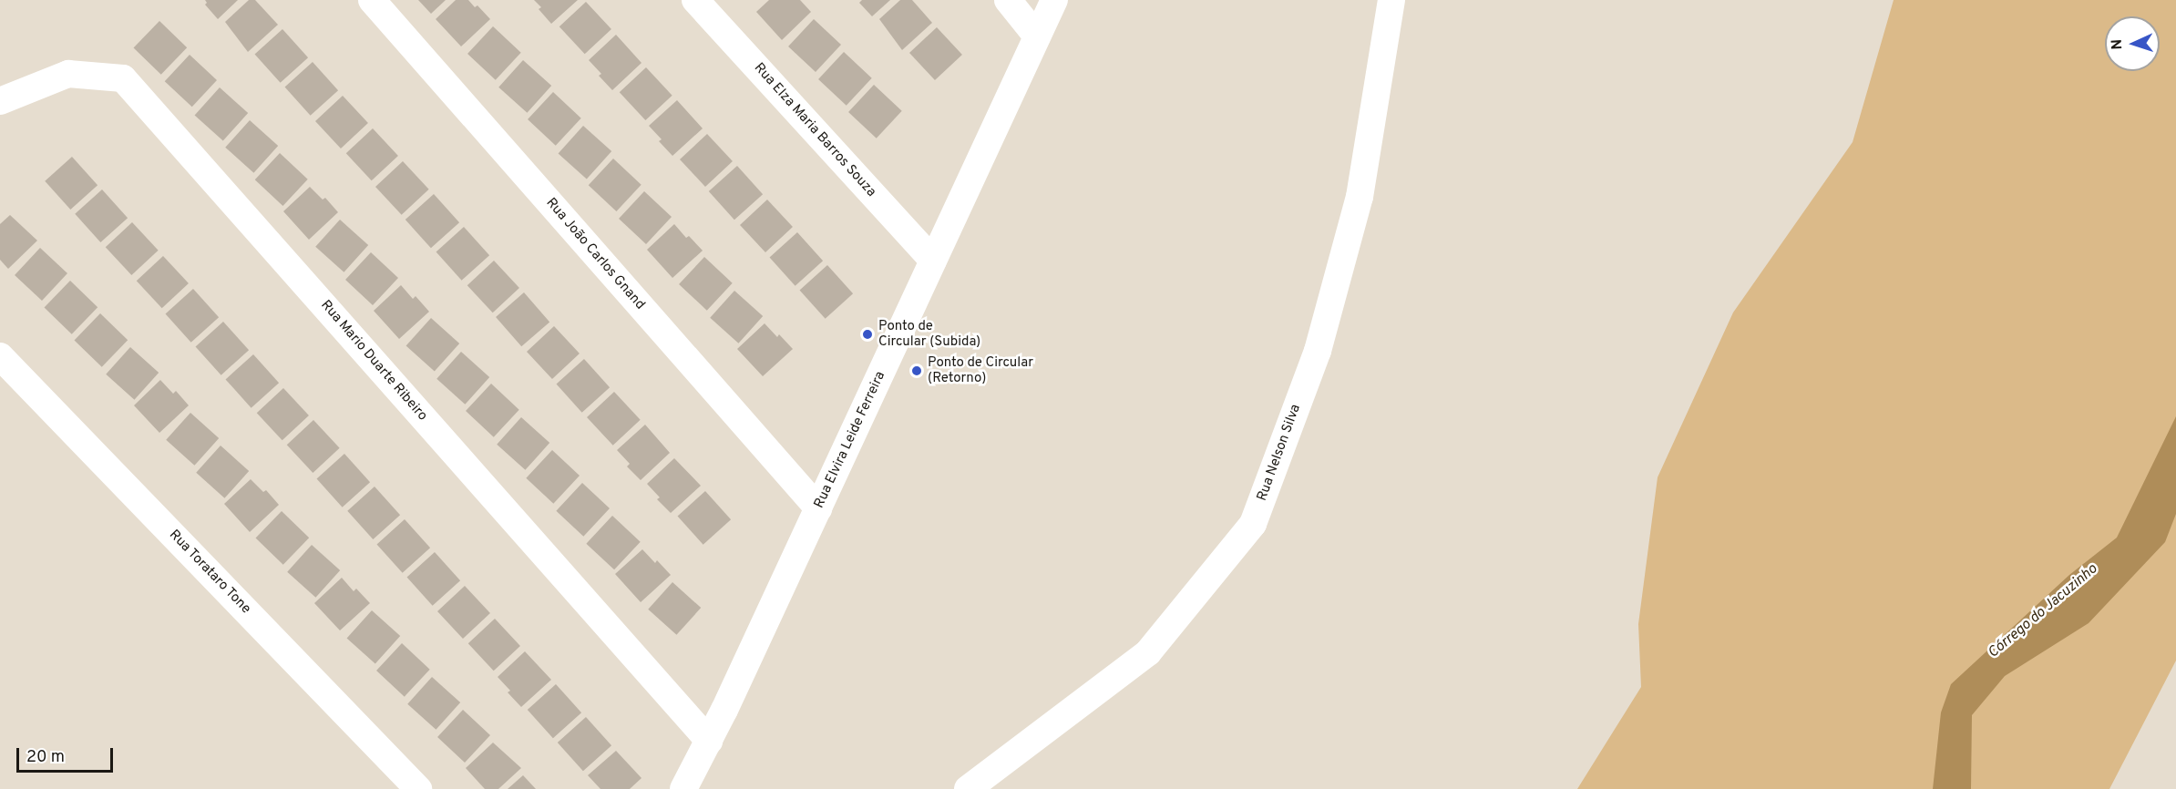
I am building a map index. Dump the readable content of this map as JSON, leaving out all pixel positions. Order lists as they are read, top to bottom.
{
  "streets": {
    "street": [
      "Rua Elza Maria Barros Souza",
      "Rua João Carlos Gnand",
      "Rua Mario Duarte Ribeiro",
      "Rua Elvira Leide Ferreira",
      "Rua Nelson Silva",
      "Rua Torataro Tone"
    ]
  },
  "crossings": [
    ["Rua Elza Maria Barros Souza", "Rua Elvira Leide Ferreira"],
    ["Rua João Carlos Gnand", "Rua Elvira Leide Ferreira"],
    ["Rua Mario Duarte Ribeiro", "Rua Elvira Leide Ferreira"]
  ],
  "water": ["Córrego do Jacuzinho"],
  "places": ["Ponto de Circular (Subida)", "Ponto de Circular (Retorno)"],
  "scale_bar": "20 m",
  "north": "left"
}
